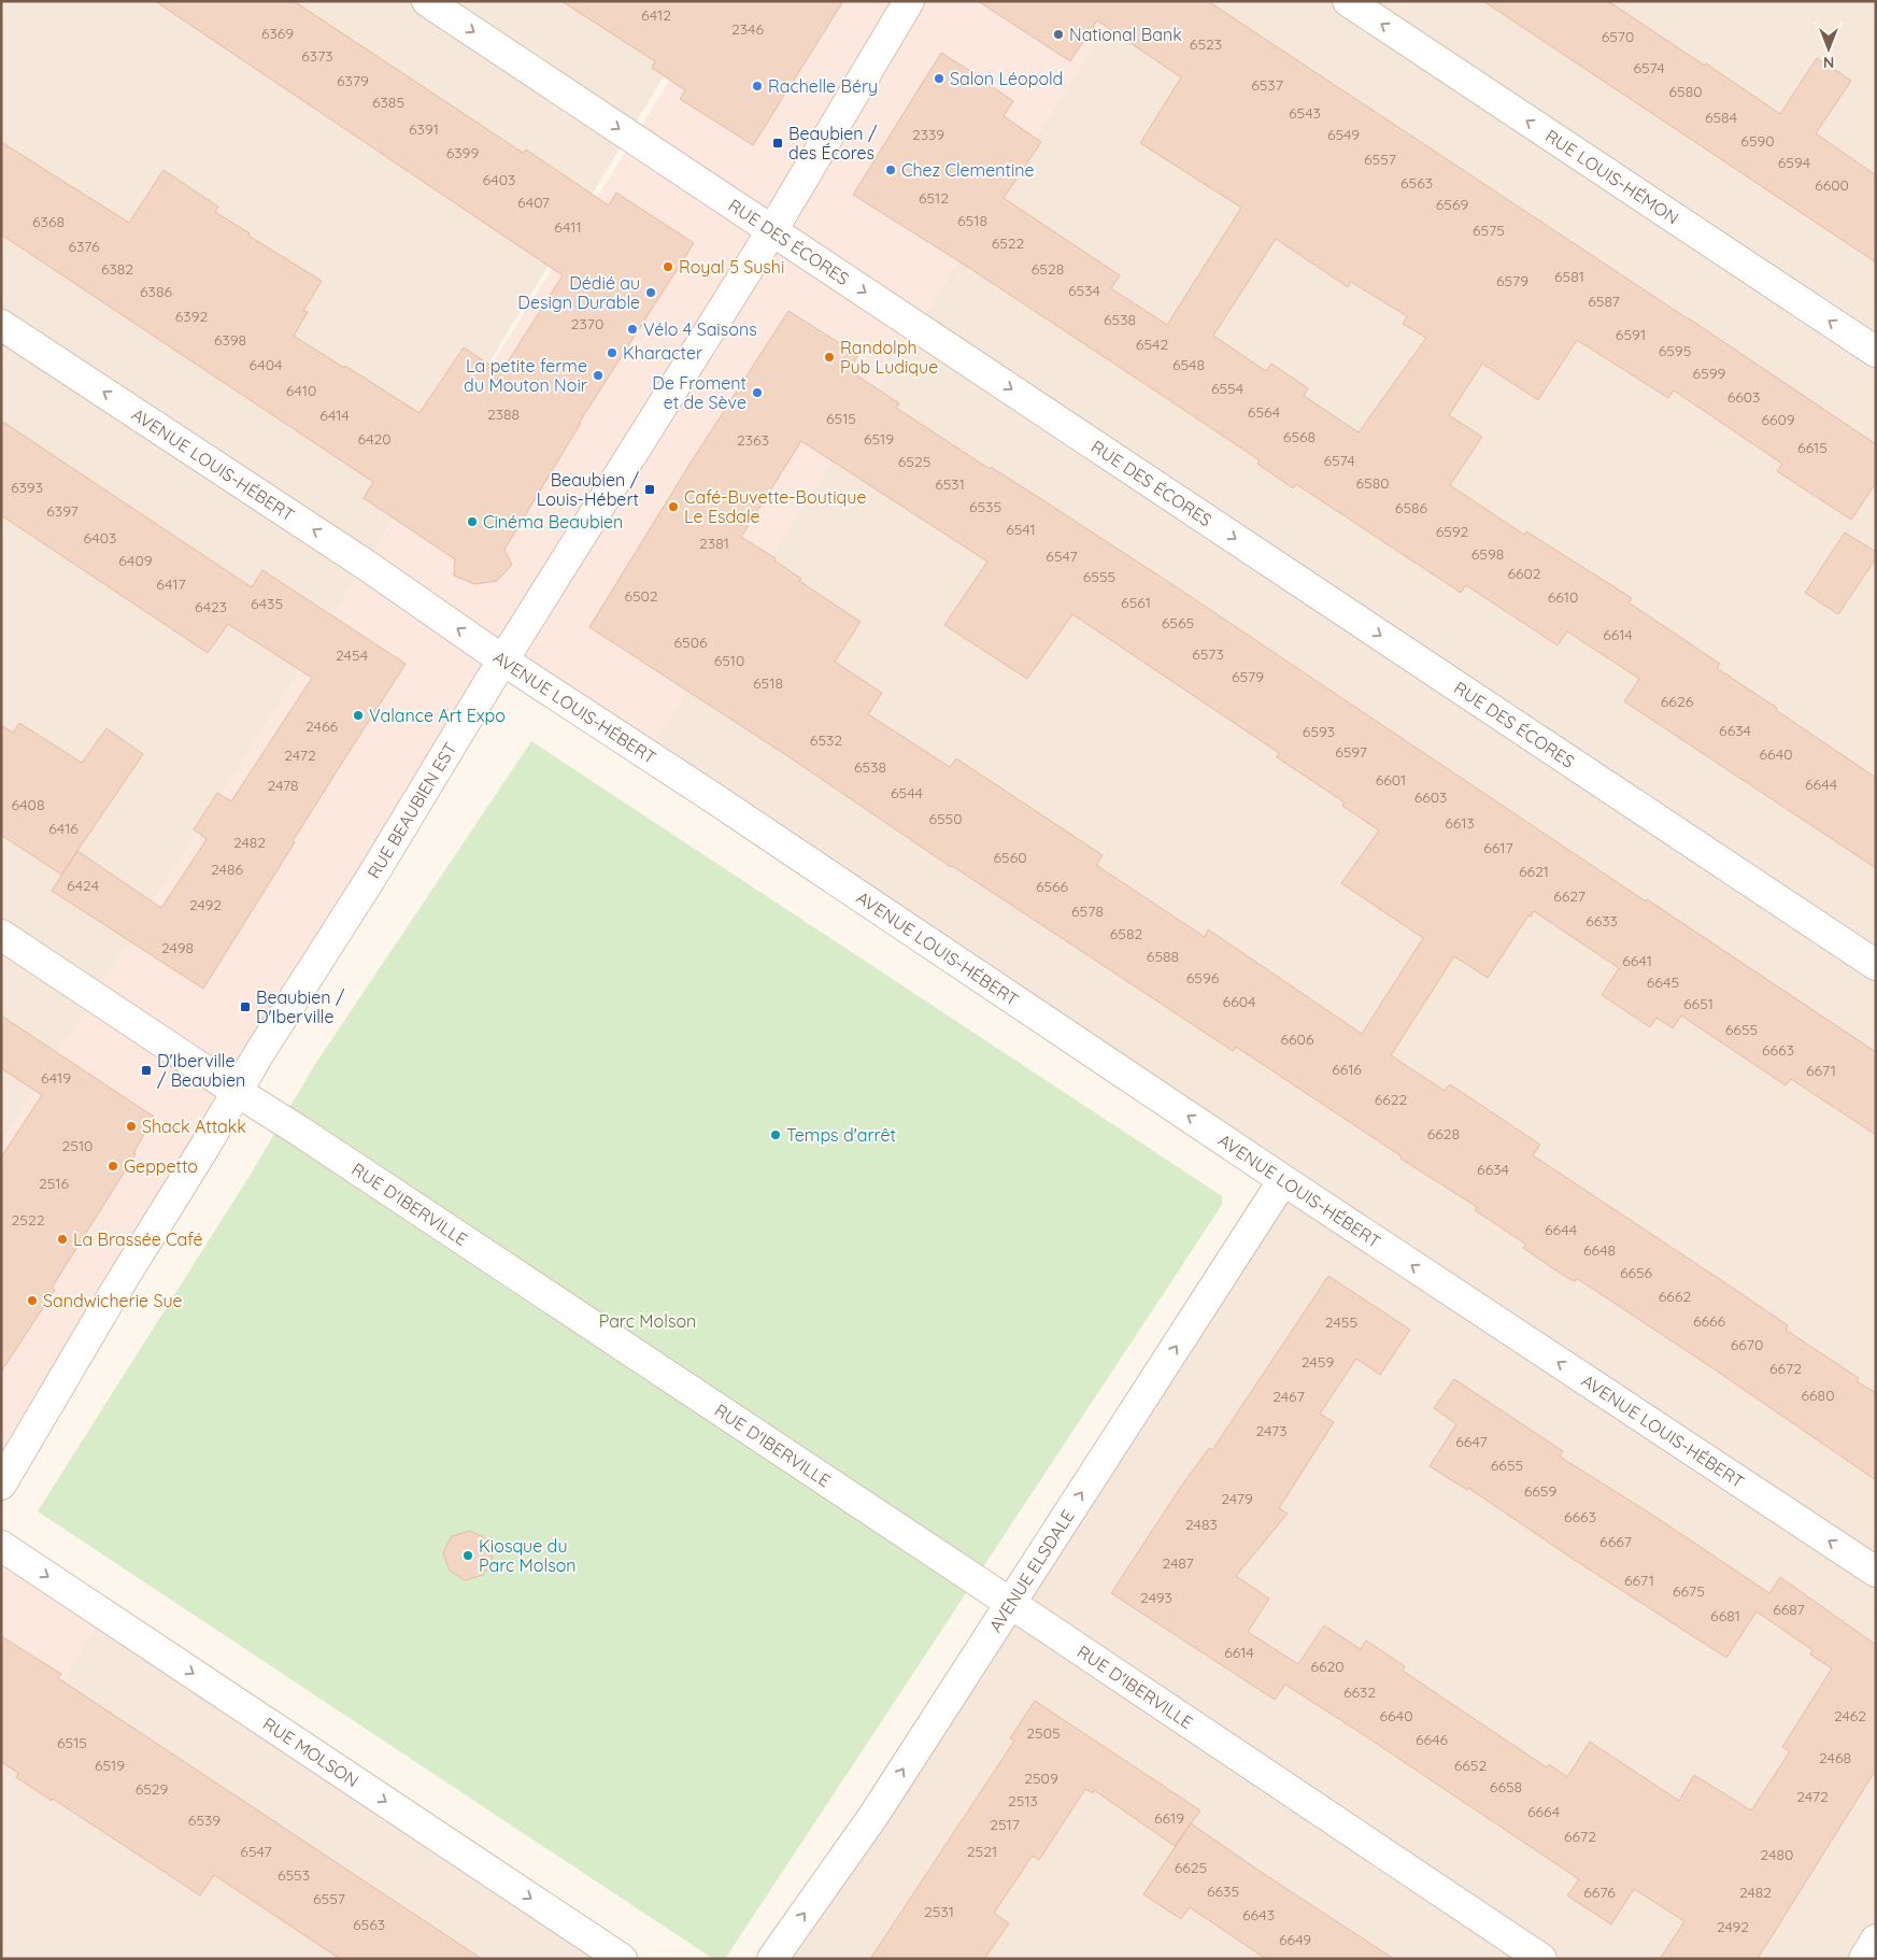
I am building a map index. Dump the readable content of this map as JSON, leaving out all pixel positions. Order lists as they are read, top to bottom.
{
  "streets": {
    "street": [
      "RUE LOUIS-HÉMON",
      "RUE DES ÉCORES",
      "AVENUE LOUIS-HÉBERT",
      "RUE BEAUBIEN EST",
      "RUE D'IBERVILLE",
      "AVENUE ELSDALE",
      "RUE MOLSON"
    ]
  },
  "crossings": [
    ["RUE DES ÉCORES", "RUE BEAUBIEN EST"],
    ["AVENUE LOUIS-HÉBERT", "RUE BEAUBIEN EST"],
    ["AVENUE LOUIS-HÉBERT", "AVENUE ELSDALE"],
    ["RUE BEAUBIEN EST", "RUE D'IBERVILLE"],
    ["RUE D'IBERVILLE", "AVENUE ELSDALE"]
  ],
  "one_way": [
    "RUE LOUIS-HÉMON",
    "RUE DES ÉCORES",
    "AVENUE LOUIS-HÉBERT",
    "AVENUE ELSDALE",
    "RUE MOLSON"
  ],
  "parks": ["Parc Molson"],
  "places": {
    "other": [
      "National Bank",
      "Salon Léopold",
      "Rachelle Béry",
      "Chez Clementine",
      "Royal 5 Sushi",
      "Dédié au Design Durable",
      "Vélo 4 Saisons",
      "Kharacter",
      "Randolph Pub Ludique",
      "La petite ferme du Mouton Noir",
      "De Froment et de Sève",
      "Café-Buvette-Boutique Le Esdale",
      "Cinéma Beaubien",
      "Valance Art Expo",
      "Shack Attakk",
      "Temps d'arrêt",
      "Geppetto",
      "La Brassée Café",
      "Sandwicherie Sue",
      "Kiosque du Parc Molson"
    ],
    "transit": [
      "Beaubien / des Écores",
      "Beaubien / Louis-Hébert",
      "Beaubien / D'Iberville",
      "D'Iberville / Beaubien"
    ]
  },
  "house_numbers": [
    "6412",
    "2346",
    "6369",
    "6570",
    "6523",
    "6373",
    "6574",
    "6379",
    "6537",
    "6580",
    "6385",
    "6543",
    "6584",
    "6391",
    "2339",
    "6549",
    "6590",
    "6399",
    "6557",
    "6594",
    "6403",
    "6563",
    "6600",
    "6512",
    "6407",
    "6569",
    "6518",
    "6368",
    "6411",
    "6575",
    "6522",
    "6376",
    "6382",
    "6528",
    "6581",
    "6579",
    "6534",
    "6386",
    "6587",
    "6392",
    "6538",
    "2370",
    "6591",
    "6398",
    "6542",
    "6595",
    "6404",
    "6548",
    "6599",
    "6554",
    "6410",
    "6603",
    "6564",
    "2388",
    "6414",
    "6515",
    "6609",
    "6568",
    "6420",
    "6519",
    "2363",
    "6615",
    "6574",
    "6525",
    "6580",
    "6531",
    "6393",
    "6535",
    "6586",
    "6397",
    "6541",
    "6592",
    "6403",
    "2381",
    "6598",
    "6547",
    "6409",
    "6602",
    "6555",
    "6417",
    "6502",
    "6610",
    "6561",
    "6435",
    "6423",
    "6565",
    "6614",
    "6506",
    "6573",
    "2454",
    "6510",
    "6579",
    "6518",
    "6626",
    "2466",
    "6634",
    "6593",
    "6532",
    "6597",
    "6640",
    "2472",
    "6538",
    "6601",
    "6644",
    "2478",
    "6544",
    "6603",
    "6408",
    "6550",
    "6613",
    "6416",
    "2482",
    "6617",
    "6560",
    "2486",
    "6621",
    "6424",
    "6566",
    "6627",
    "2492",
    "6578",
    "6633",
    "6582",
    "2498",
    "6588",
    "6641",
    "6596",
    "6645",
    "6604",
    "6651",
    "6655",
    "6606",
    "6663",
    "6616",
    "6671",
    "6419",
    "6622",
    "6628",
    "2510",
    "6634",
    "2516",
    "2522",
    "6644",
    "6648",
    "6656",
    "6662",
    "6666",
    "2455",
    "6670",
    "2459",
    "6672",
    "6680",
    "2467",
    "2473",
    "6647",
    "6655",
    "6659",
    "2479",
    "6663",
    "2483",
    "6667",
    "2487",
    "6671",
    "6675",
    "2493",
    "6687",
    "6681",
    "6614",
    "6620",
    "6632",
    "6640",
    "2462",
    "2505",
    "6646",
    "6515",
    "2468",
    "6519",
    "6652",
    "2509",
    "6658",
    "6529",
    "2472",
    "2513",
    "6664",
    "6619",
    "6539",
    "2517",
    "6672",
    "6547",
    "2521",
    "2480",
    "6625",
    "6553",
    "6635",
    "6676",
    "2482",
    "6557",
    "2531",
    "6643",
    "6563",
    "2492",
    "6649"
  ],
  "north": "bottom"
}
